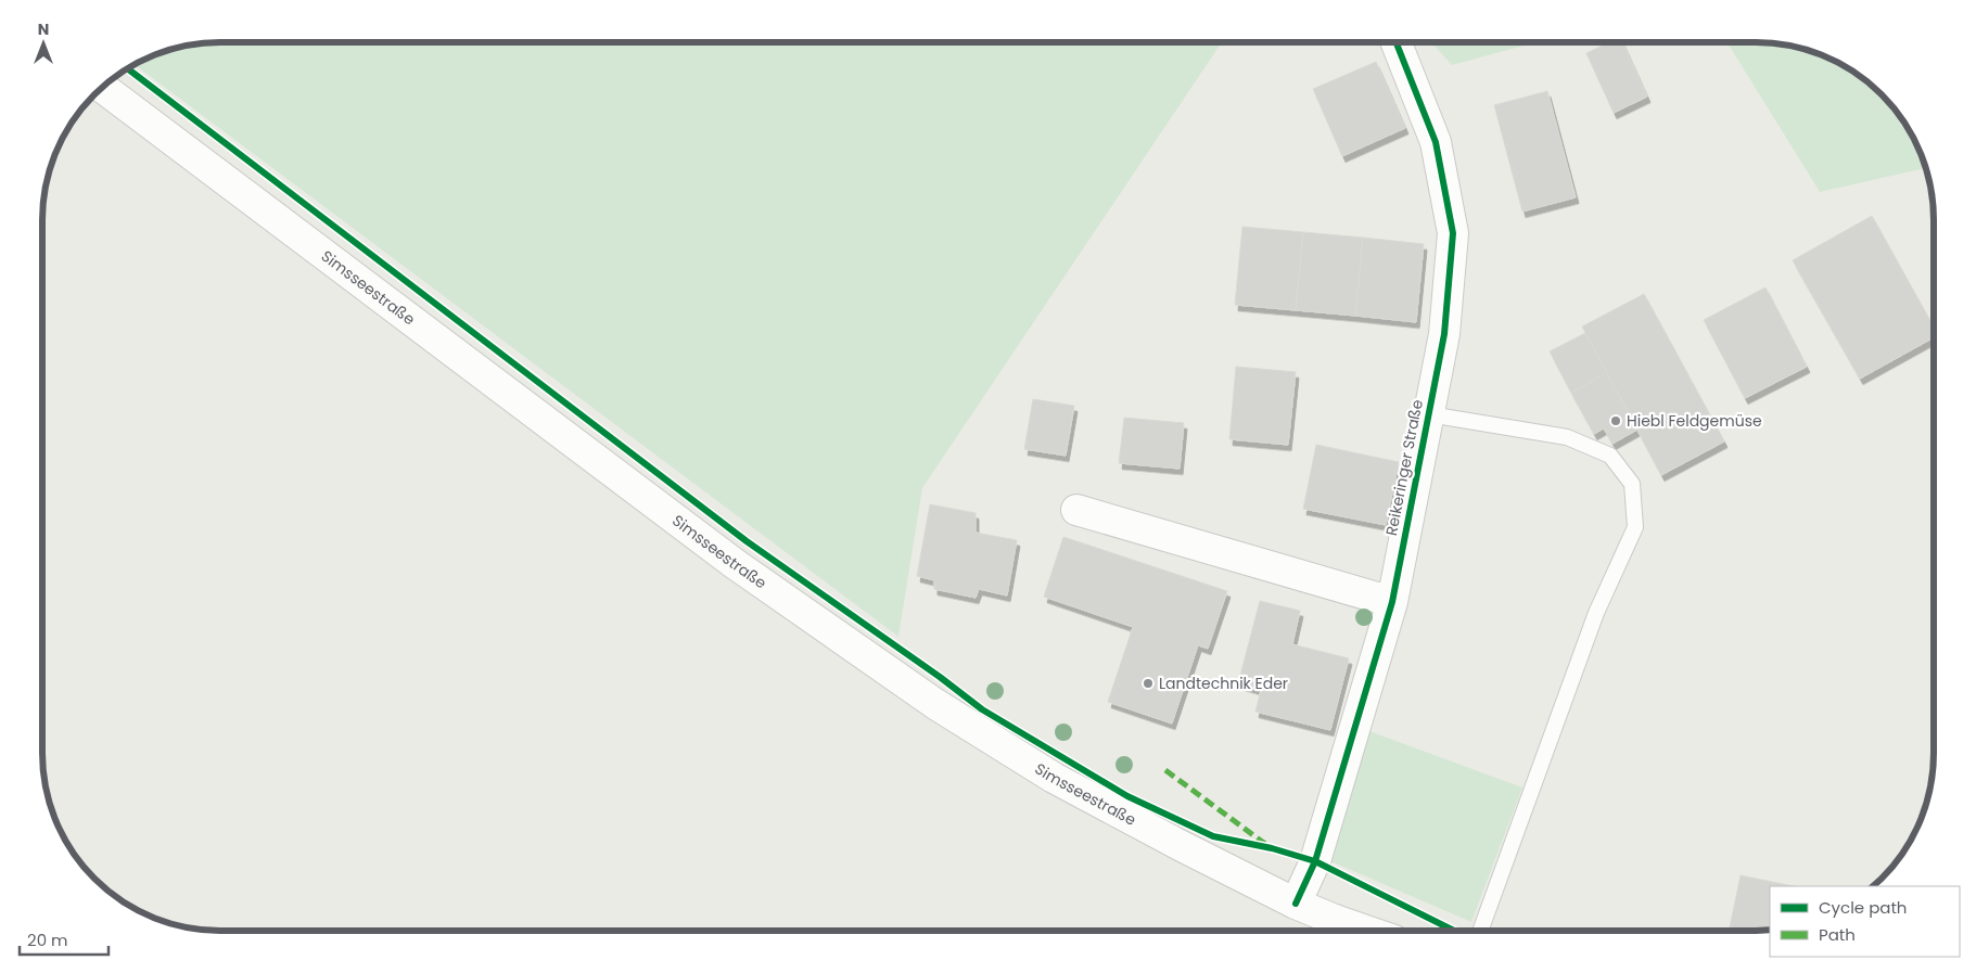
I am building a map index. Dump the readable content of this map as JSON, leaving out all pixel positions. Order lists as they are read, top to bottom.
{
  "streets": {
    "main road": ["Simsseestraße", "Reikeringer Straße"]
  },
  "crossings": [
    ["Simsseestraße", "Reikeringer Straße"]
  ],
  "places": ["Hiebl Feldgemüse", "Landtechnik Eder"],
  "legend": ["Cycle path", "Path"],
  "scale_bar": "20 m",
  "north": "top"
}
